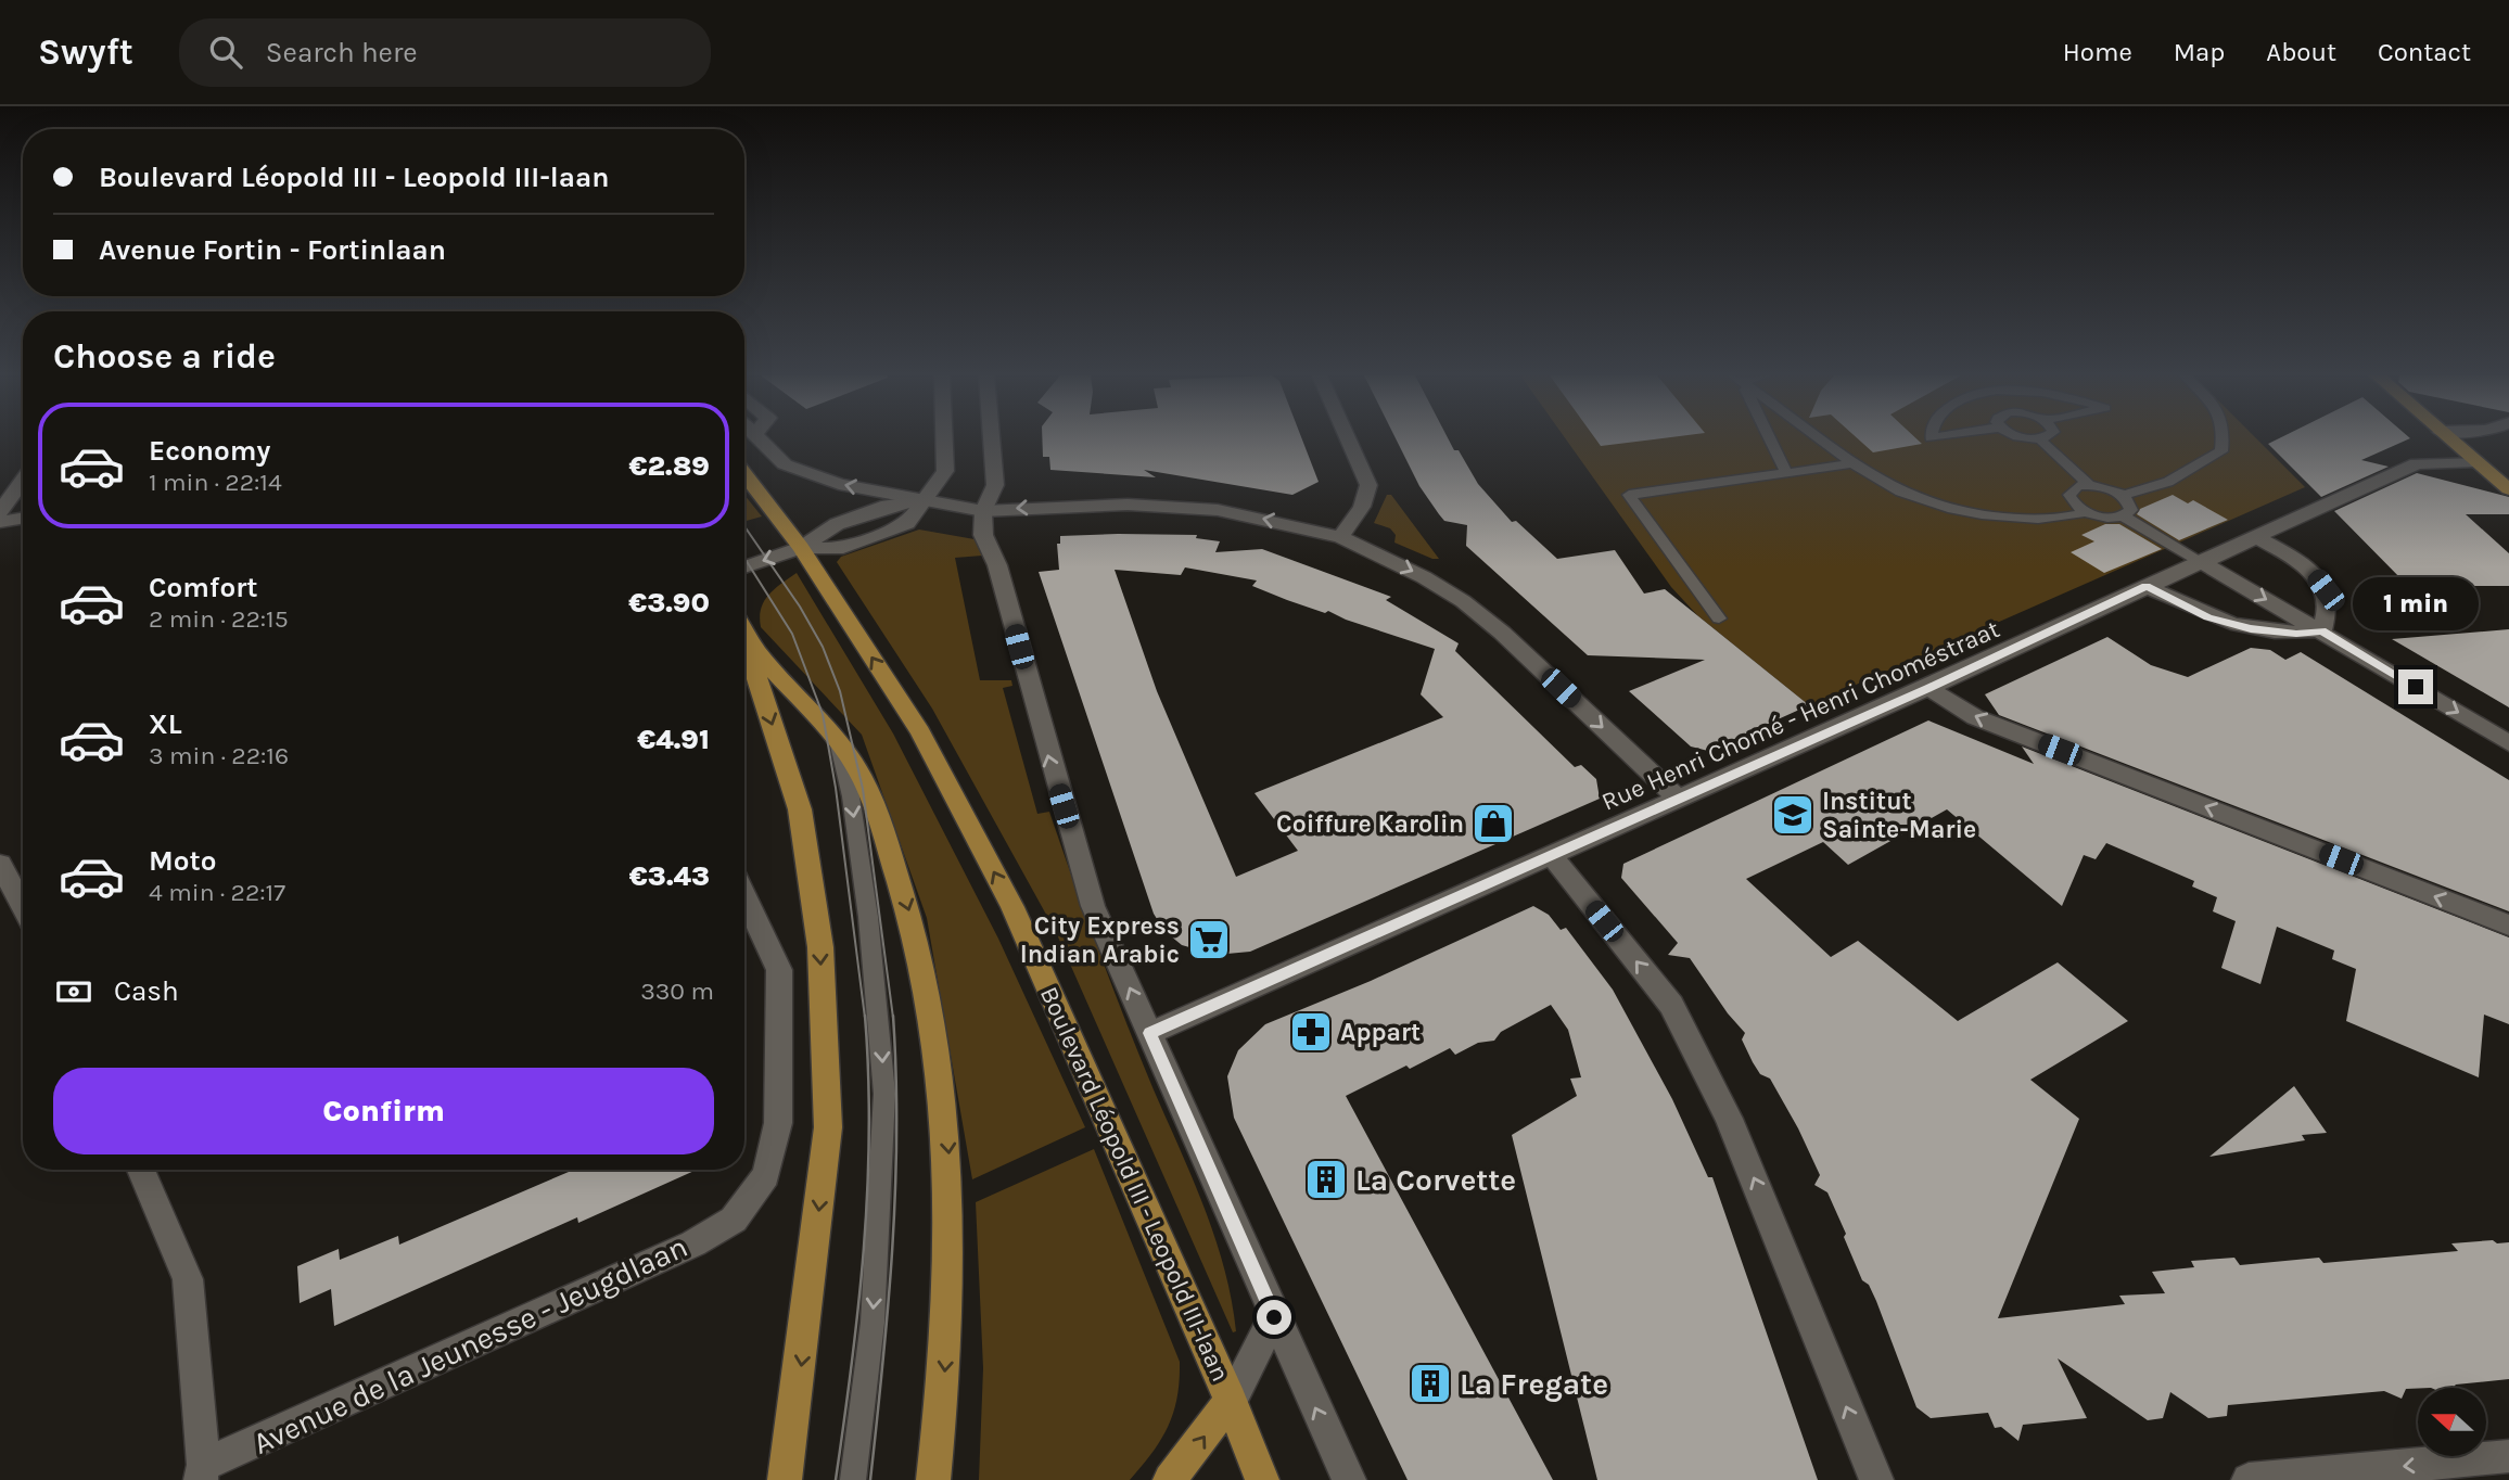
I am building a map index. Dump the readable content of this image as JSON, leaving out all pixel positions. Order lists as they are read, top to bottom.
{
  "streets": {
    "main road": ["Boulevard Léopold III - Leopold III-laan"],
    "street": ["Rue Henri Chomé - Henri Choméstraat", "Avenue de la Jeunesse - Jeugdlaan"]
  },
  "places": {
    "school or university": ["Institut Sainte-Marie"],
    "shop": ["Coiffure Karolin"],
    "supermarket": ["City Express Indian Arabic"],
    "pharmacy": ["Appart"],
    "building": ["La Corvette", "La Fregate"]
  },
  "north": "left",
  "page": {
    "header": "Swyft",
    "search": "Search here",
    "nav": [
      "Home",
      "Map",
      "About",
      "Contact"
    ],
    "banner": ["Boulevard Léopold III - Leopold III-laan", "Avenue Fortin - Fortinlaan"],
    "heading": "Choose a ride",
    "list": [
      {
        "name": "Economy",
        "note": "1 min · 22:14",
        "value": "€2.89"
      },
      {
        "name": "Comfort",
        "note": "2 min · 22:15",
        "value": "€3.90"
      },
      {
        "name": "XL",
        "note": "3 min · 22:16",
        "value": "€4.91"
      },
      {
        "name": "Moto",
        "note": "4 min · 22:17",
        "value": "€3.43"
      }
    ],
    "bubble": "1 min",
    "pay": ["Cash", "330 m"],
    "buttons": "Confirm"
  }
}
